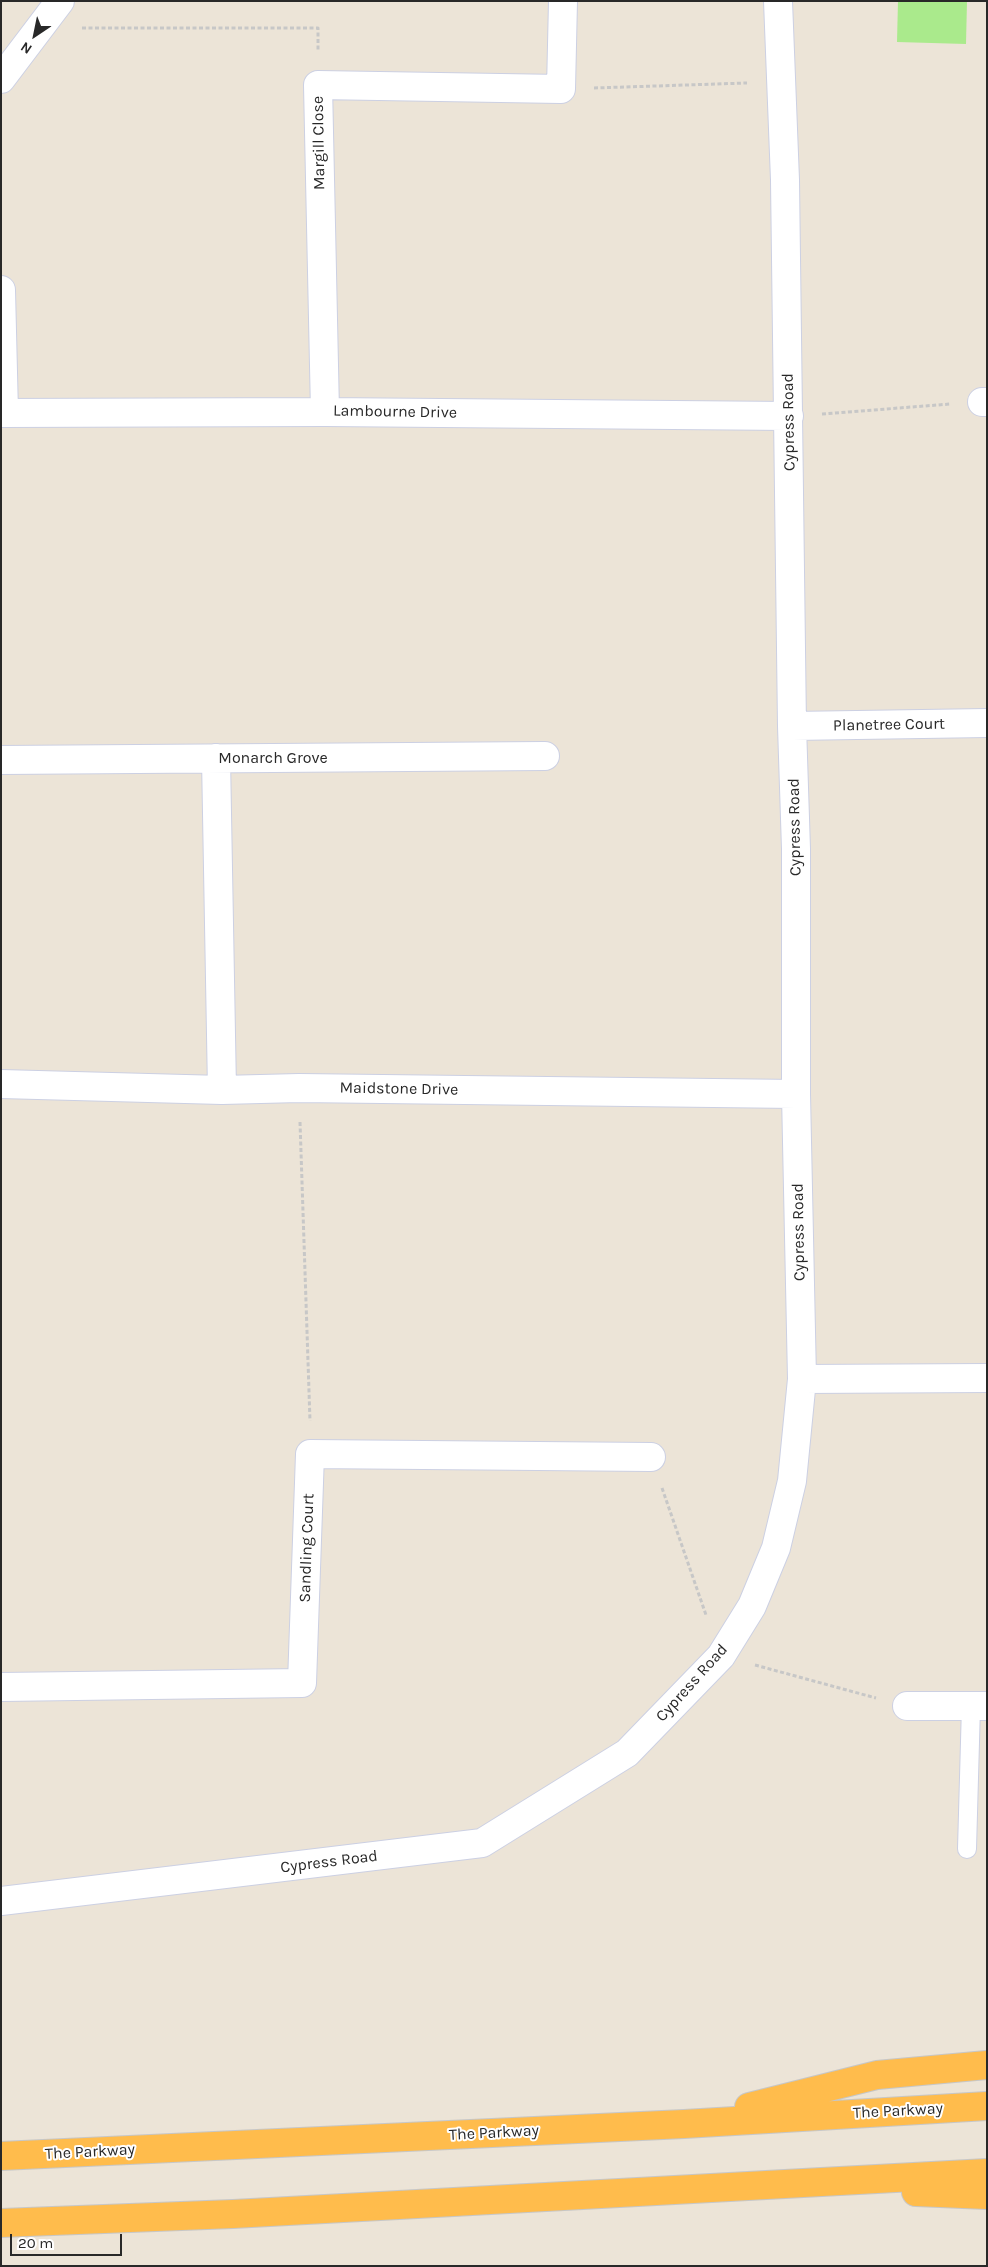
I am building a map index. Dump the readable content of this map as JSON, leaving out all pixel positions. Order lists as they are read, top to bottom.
{
  "streets": {
    "highway": ["The Parkway"],
    "street": [
      "Margill Close",
      "Lambourne Drive",
      "Cypress Road",
      "Planetree Court",
      "Monarch Grove",
      "Maidstone Drive",
      "Sandling Court"
    ]
  },
  "crossings": [
    ["Margill Close", "Lambourne Drive"],
    ["Lambourne Drive", "Cypress Road"],
    ["Cypress Road", "Planetree Court"],
    ["Cypress Road", "Maidstone Drive"]
  ],
  "scale_bar": "20 m",
  "north": "bottom left"
}
